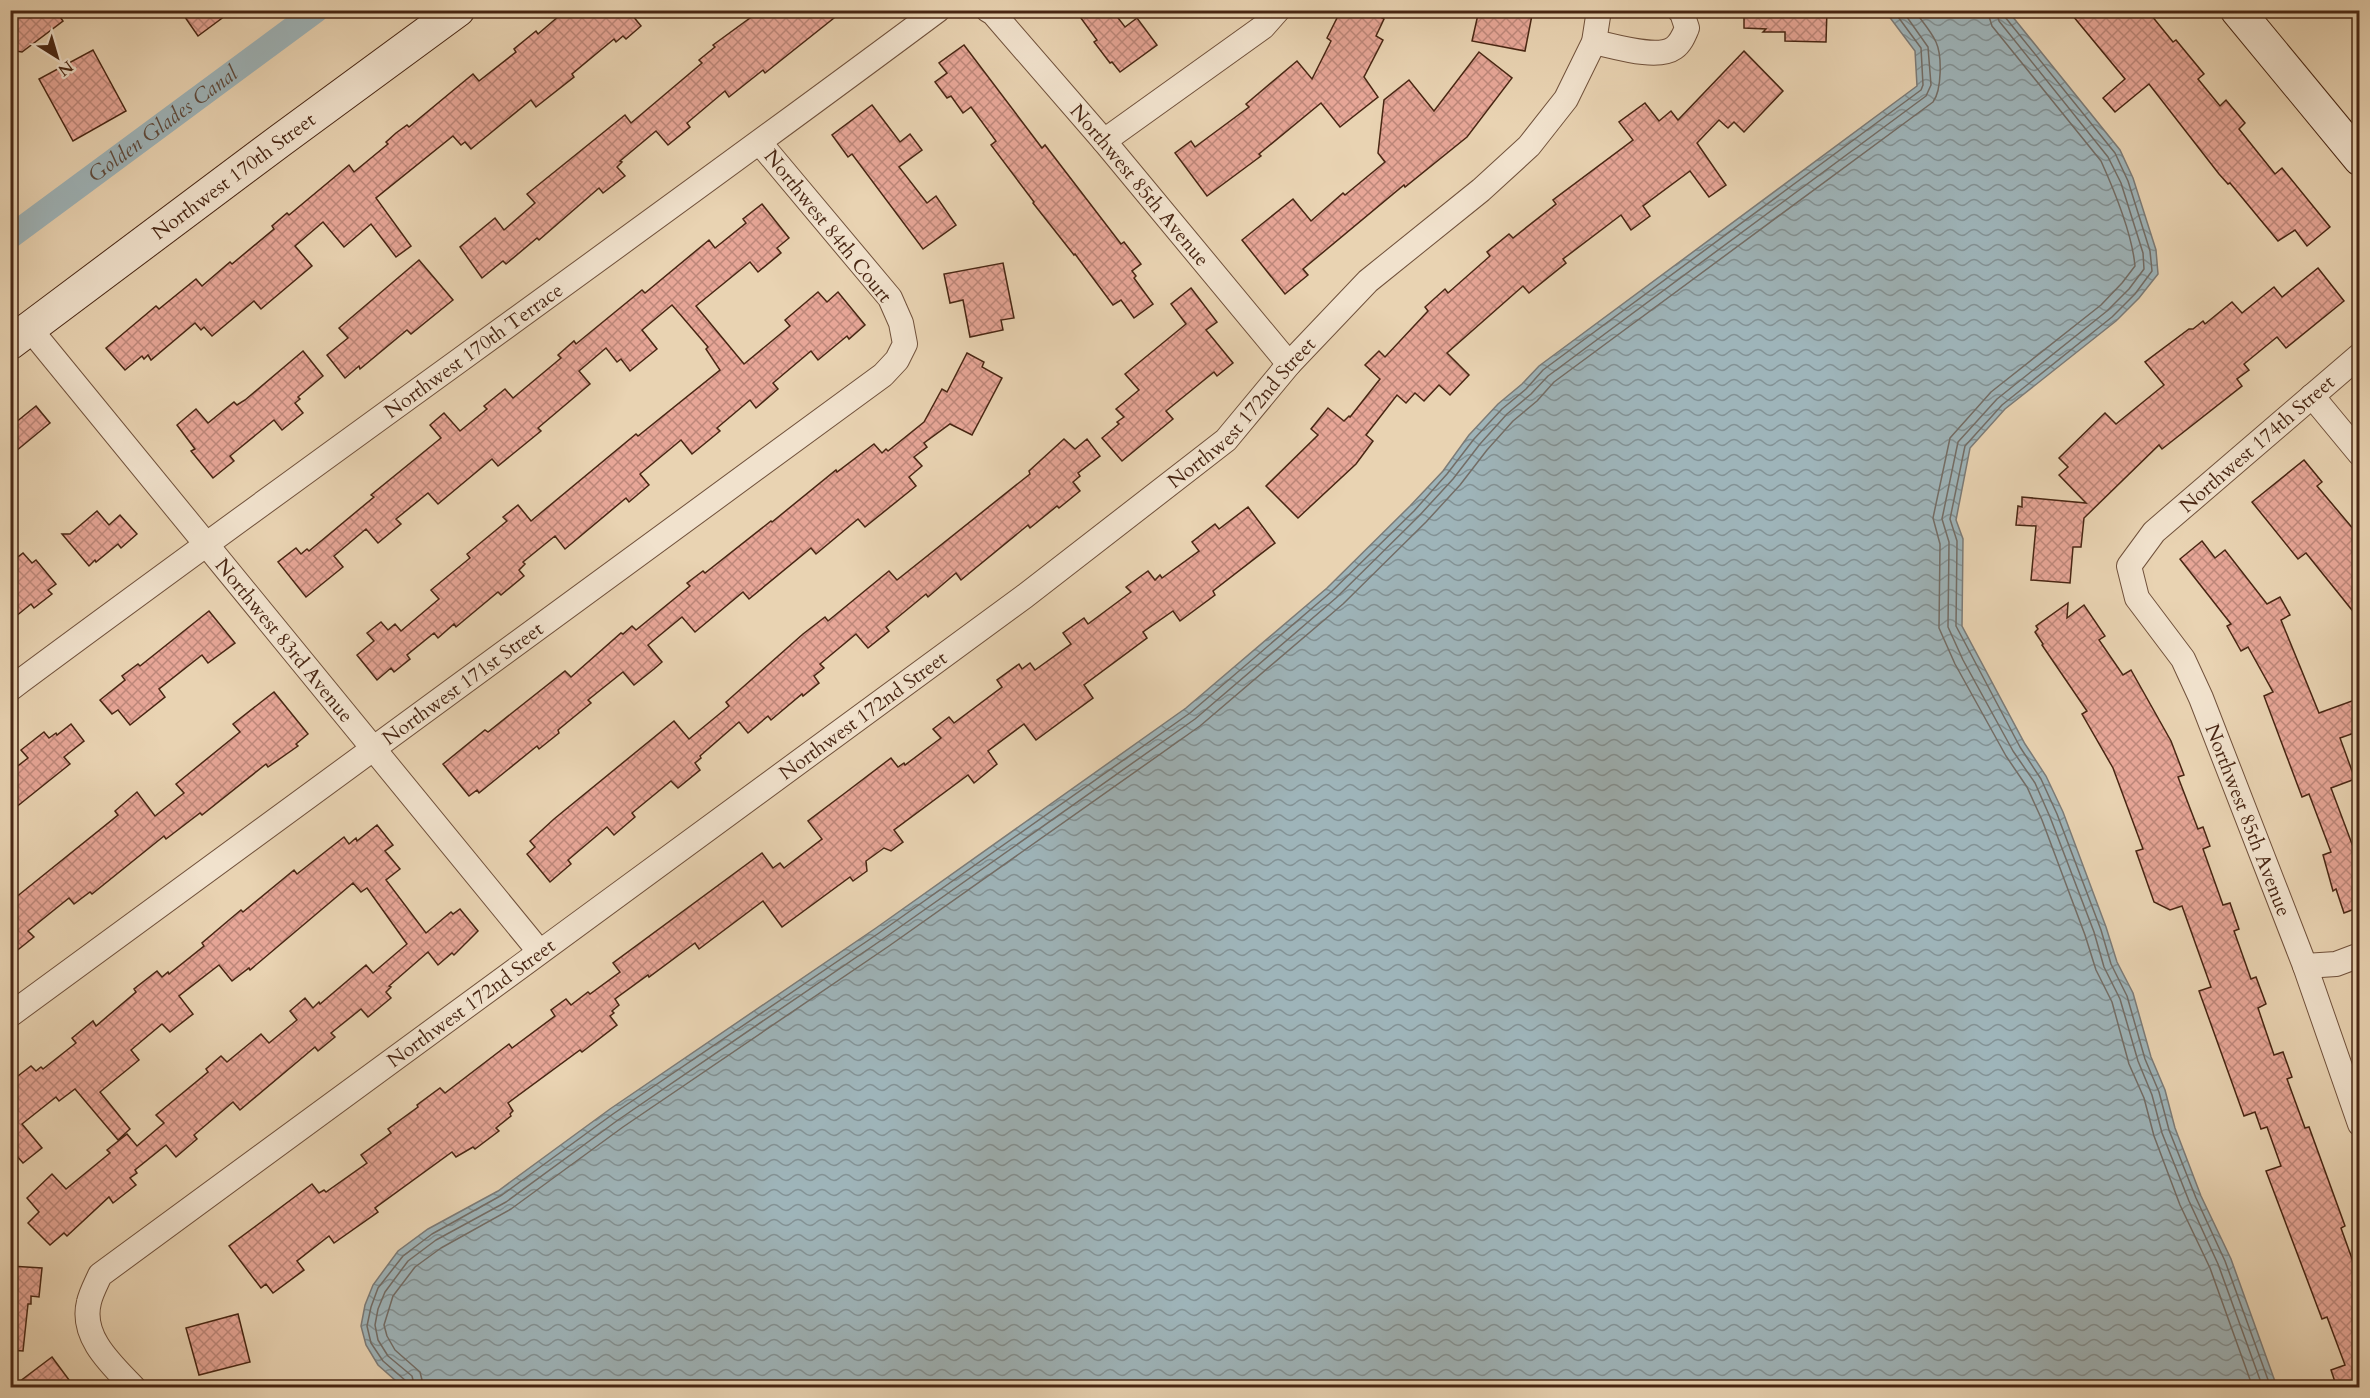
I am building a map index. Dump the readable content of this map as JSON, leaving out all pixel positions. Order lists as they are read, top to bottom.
{
  "streets": {
    "street": [
      "Northwest 170th Street",
      "Northwest 85th Avenue",
      "Northwest 84th Court",
      "Northwest 170th Terrace",
      "Northwest 172nd Street",
      "Northwest 174th Street",
      "Northwest 83rd Avenue",
      "Northwest 171st Street"
    ]
  },
  "crossings": [
    ["Northwest 170th Street", "Northwest 83rd Avenue"],
    ["Northwest 85th Avenue", "Northwest 172nd Street"],
    ["Northwest 85th Avenue", "Northwest 174th Street"],
    ["Northwest 84th Court", "Northwest 170th Terrace"],
    ["Northwest 84th Court", "Northwest 171st Street"],
    ["Northwest 170th Terrace", "Northwest 83rd Avenue"],
    ["Northwest 172nd Street", "Northwest 83rd Avenue"],
    ["Northwest 83rd Avenue", "Northwest 171st Street"]
  ],
  "water": ["Golden Glades Canal"],
  "north": "bottom right"
}
